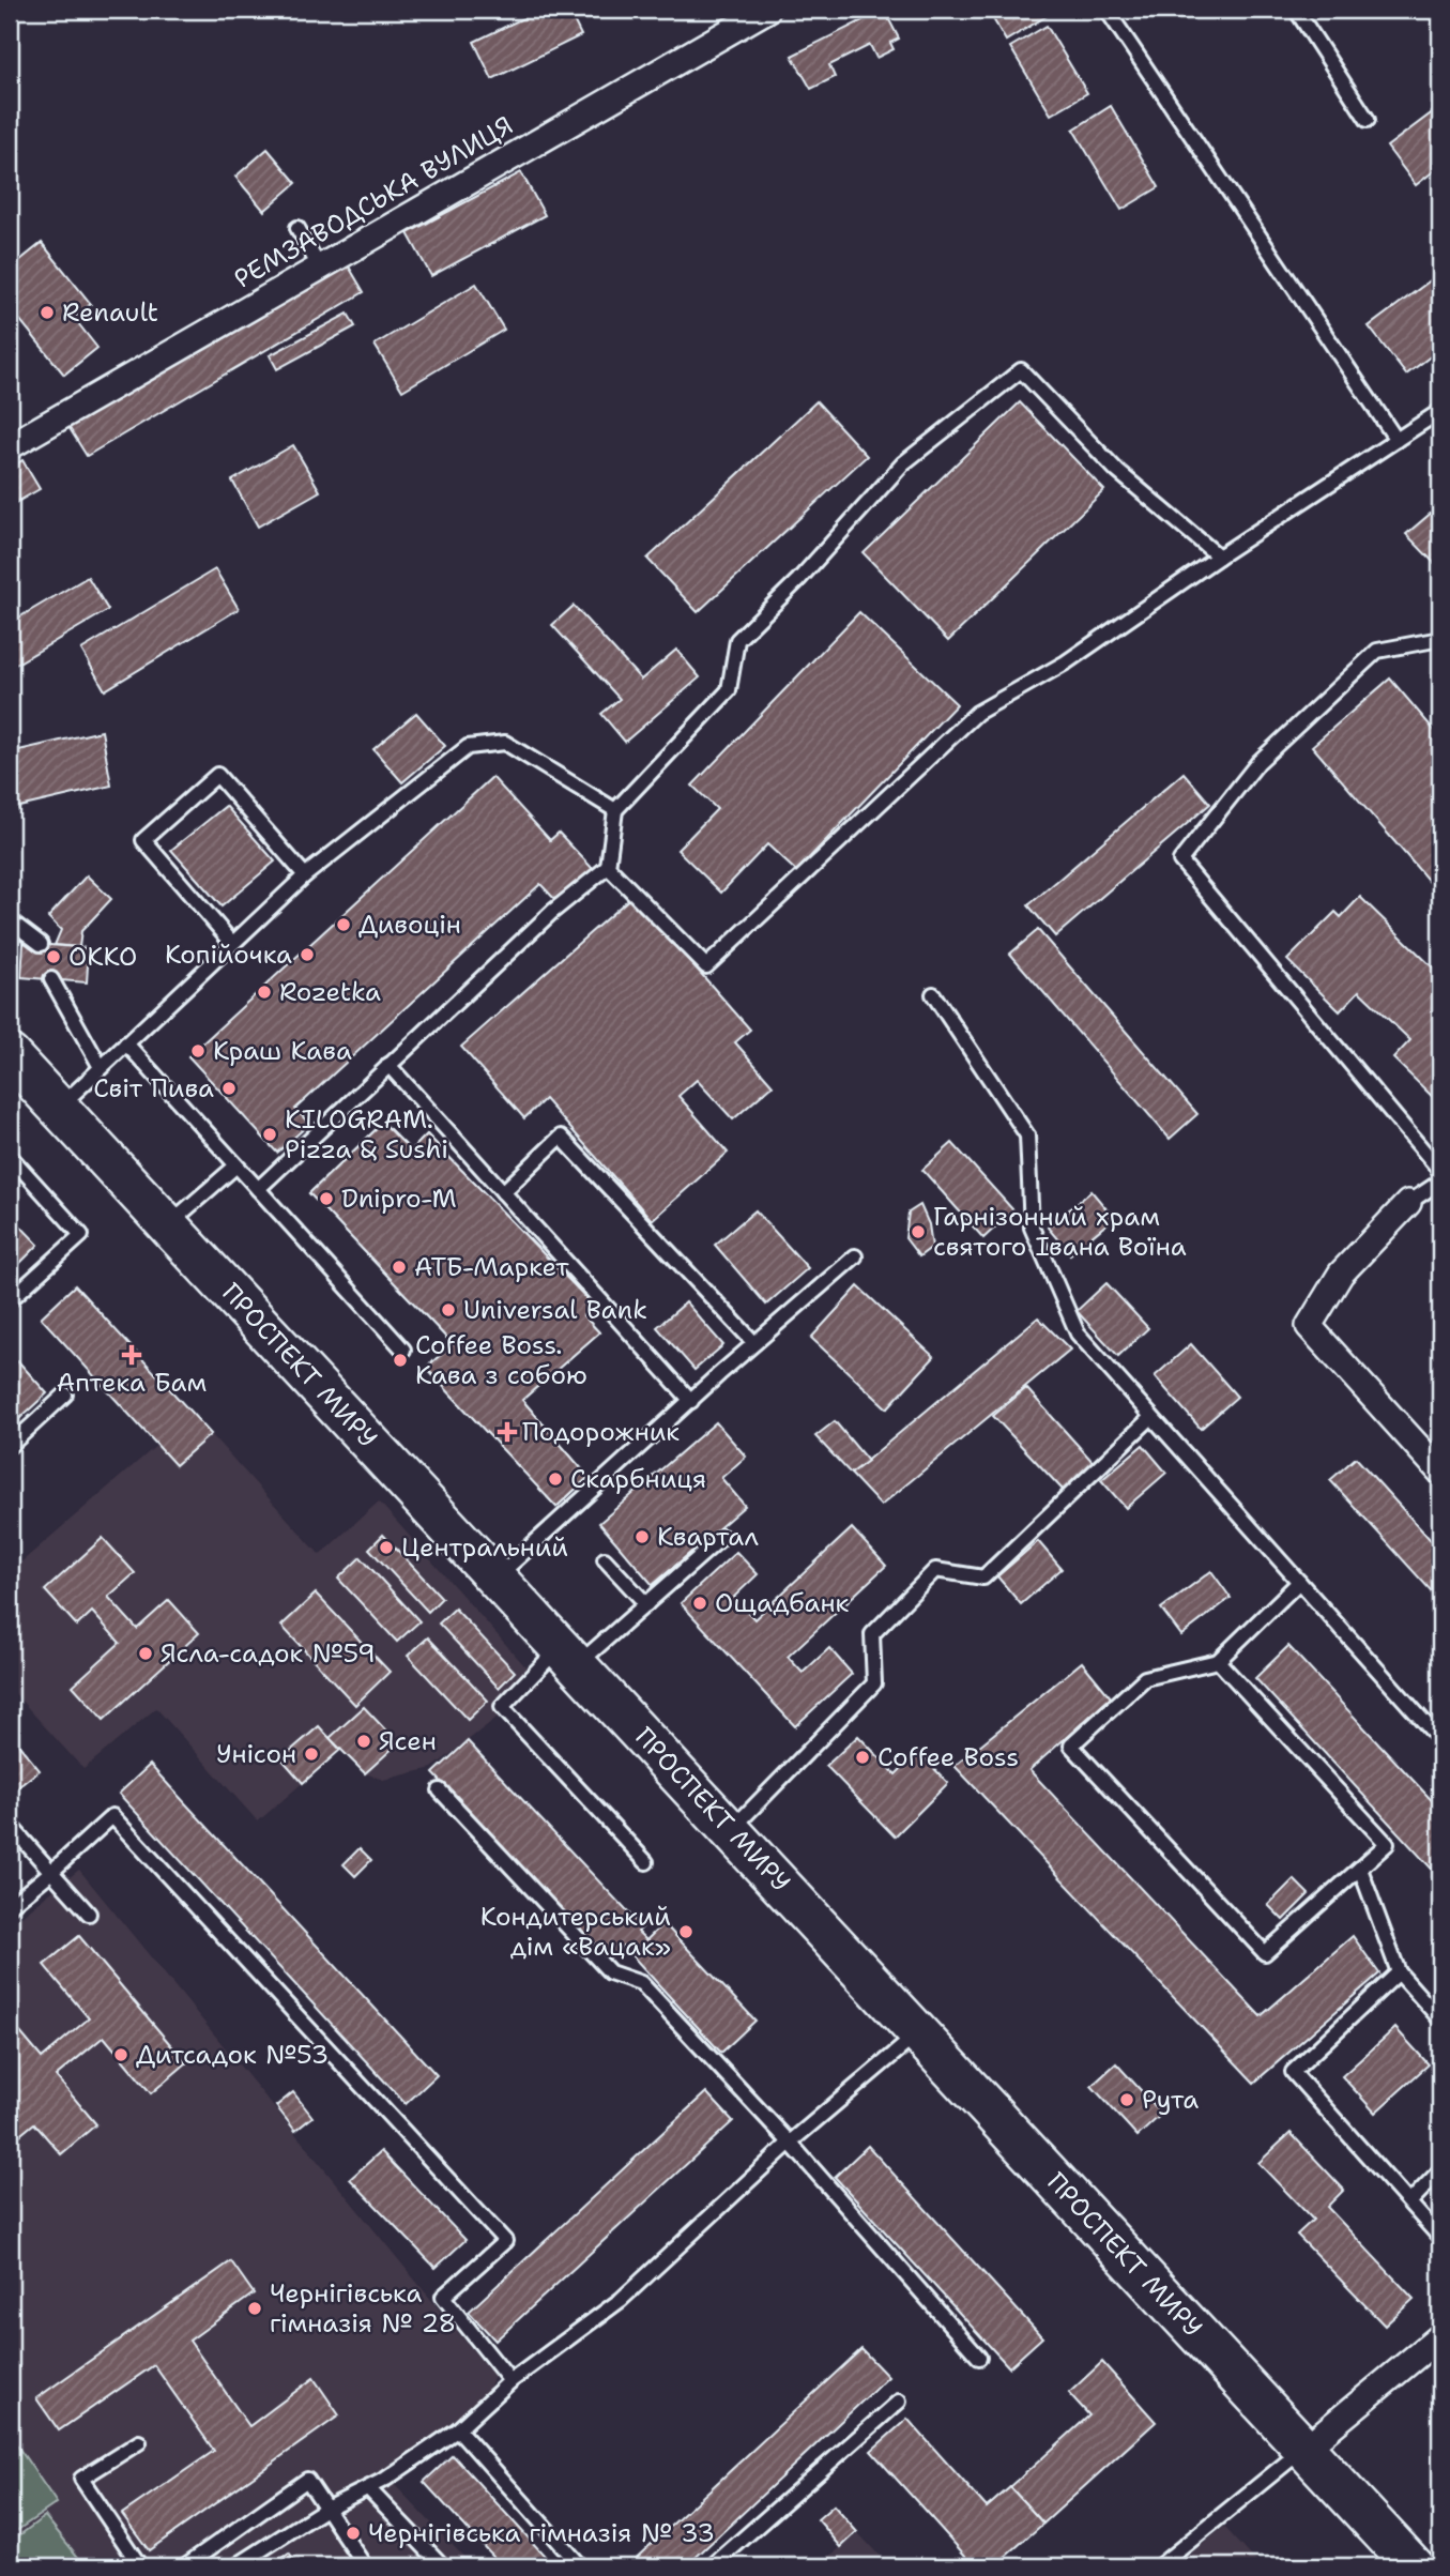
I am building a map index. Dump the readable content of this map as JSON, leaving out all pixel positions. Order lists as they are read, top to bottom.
{
  "streets": {
    "main road": ["ПРОСПЕКТ МИРУ"],
    "street": ["РЕМЗАВОДСЬКА ВУЛИЦЯ"]
  },
  "places": {
    "other": [
      "Renault",
      "Дивоцін",
      "Копійочка",
      "ОККО",
      "Rozetka",
      "Краш Кава",
      "Світ Пива",
      "KILOGRAM. Pizza & Sushi",
      "Dnipro-M",
      "Гарнізонний храм святого Івана Воїна",
      "АТБ-Маркет",
      "Universal Bank",
      "Coffee Boss. Кава з собою",
      "Скарбниця",
      "Квартал",
      "Центральний",
      "Ощадбанк",
      "Ясла-садок №59",
      "Ясен",
      "Унісон",
      "Coffee Boss",
      "Кондитерський дім «Вацак»",
      "Дитсадок №53",
      "Рута",
      "Чернігівська гімназія № 28",
      "Чернігівська гімназія № 33"
    ],
    "health": ["Аптека Бам", "Подорожник"]
  }
}
